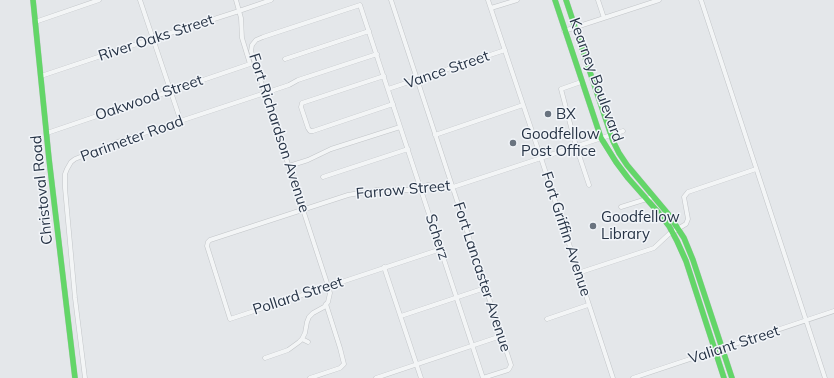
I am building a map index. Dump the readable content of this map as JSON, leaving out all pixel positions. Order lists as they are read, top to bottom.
{
  "streets": {
    "street": [
      "River Oaks Street",
      "Vance Street",
      "Kearney Boulevard",
      "Oakwood Street",
      "Fort Richardson Avenue",
      "Parimeter Road",
      "Christoval Road",
      "Farrow Street",
      "Fort Griffin Avenue",
      "Scherz",
      "Fort Lancaster Avenue",
      "Pollard Street",
      "Valiant Street"
    ]
  },
  "crossings": [
    ["River Oaks Street", "Oakwood Street"],
    ["River Oaks Street", "Christoval Road"],
    ["Vance Street", "Fort Griffin Avenue"],
    ["Vance Street", "Scherz"],
    ["Vance Street", "Fort Lancaster Avenue"],
    ["Kearney Boulevard", "Farrow Street"],
    ["Kearney Boulevard", "Valiant Street"],
    ["Oakwood Street", "Christoval Road"],
    ["Fort Richardson Avenue", "Parimeter Road"],
    ["Fort Richardson Avenue", "Farrow Street"],
    ["Fort Richardson Avenue", "Scherz"],
    ["Fort Richardson Avenue", "Pollard Street"],
    ["Parimeter Road", "Scherz"],
    ["Farrow Street", "Fort Griffin Avenue"],
    ["Farrow Street", "Scherz"],
    ["Farrow Street", "Fort Lancaster Avenue"],
    ["Farrow Street", "Pollard Street"],
    ["Scherz", "Fort Lancaster Avenue"],
    ["Scherz", "Pollard Street"]
  ],
  "places": ["BX", "Goodfellow Post Office", "Goodfellow Library"]
}
